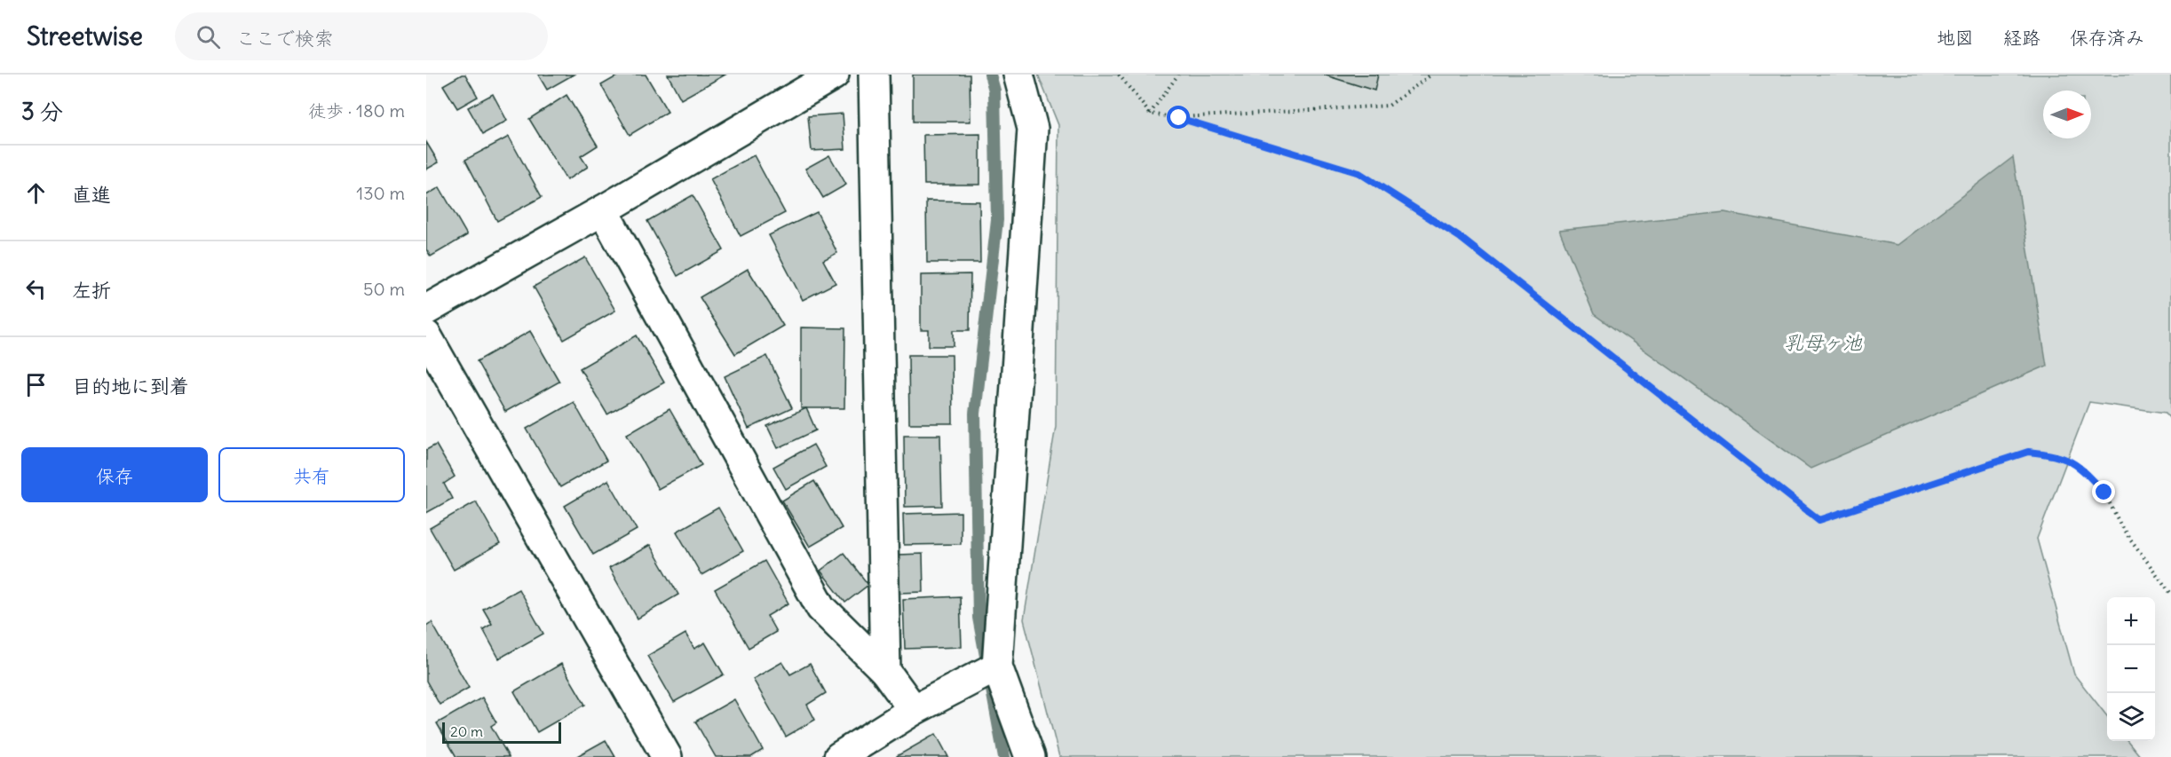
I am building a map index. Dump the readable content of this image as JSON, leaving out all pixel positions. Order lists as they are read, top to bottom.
{
  "water": ["乳母ヶ池"],
  "scale_bar": "20 m",
  "north": "right",
  "page": {
    "header": "Streetwise",
    "search": "ここで検索",
    "nav": ["地図", "経路", "保存済み"],
    "heading": ["3 分", "徒歩 · 180 m"],
    "list": [
      ["直進", "130 m"],
      ["左折", "50 m"],
      "目的地に到着"
    ],
    "buttons": ["保存", "共有"],
    "map_buttons": ["+", "−"],
    "scale": "20 m"
  }
}
